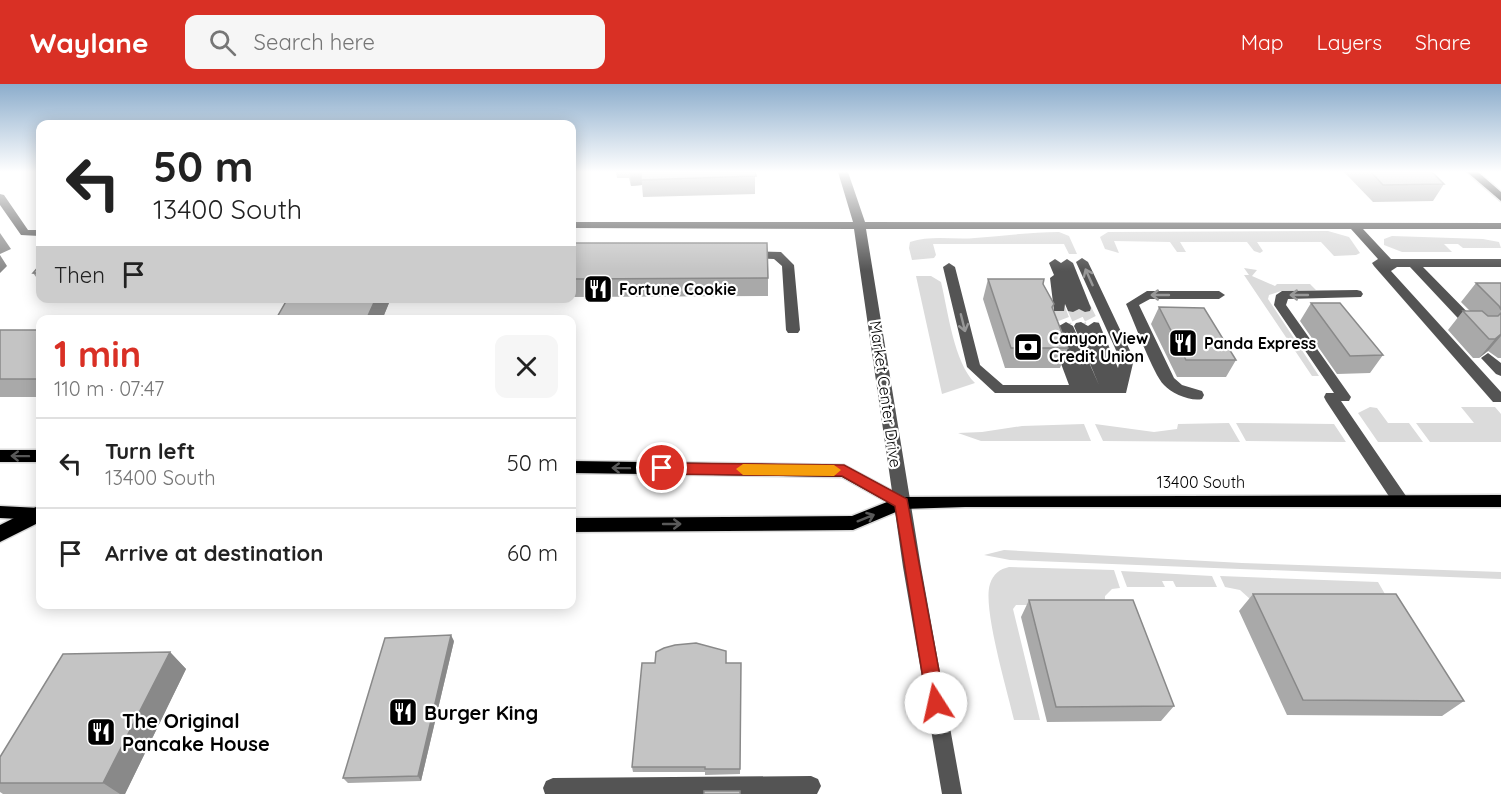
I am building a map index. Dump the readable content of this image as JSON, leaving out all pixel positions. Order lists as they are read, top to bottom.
{
  "streets": {
    "main road": ["13400 South"],
    "street": ["Market Center Drive"]
  },
  "crossings": [
    ["Market Center Drive", "13400 South"]
  ],
  "places": {
    "restaurant": [
      "Fortune Cookie",
      "Panda Express",
      "Burger King",
      "The Original Pancake House"
    ],
    "bank": ["Canyon View Credit Union"]
  },
  "page": {
    "header": "Waylane",
    "search": "Search here",
    "nav": ["Map", "Layers", "Share"],
    "turn": ["50 m", "13400 South"],
    "then": "Then",
    "heading": ["1 min", "110 m · 07:47"],
    "list": [
      {
        "name": "Turn left",
        "note": "13400 South",
        "value": "50 m"
      },
      {
        "name": "Arrive at destination",
        "value": "60 m"
      }
    ]
  }
}
